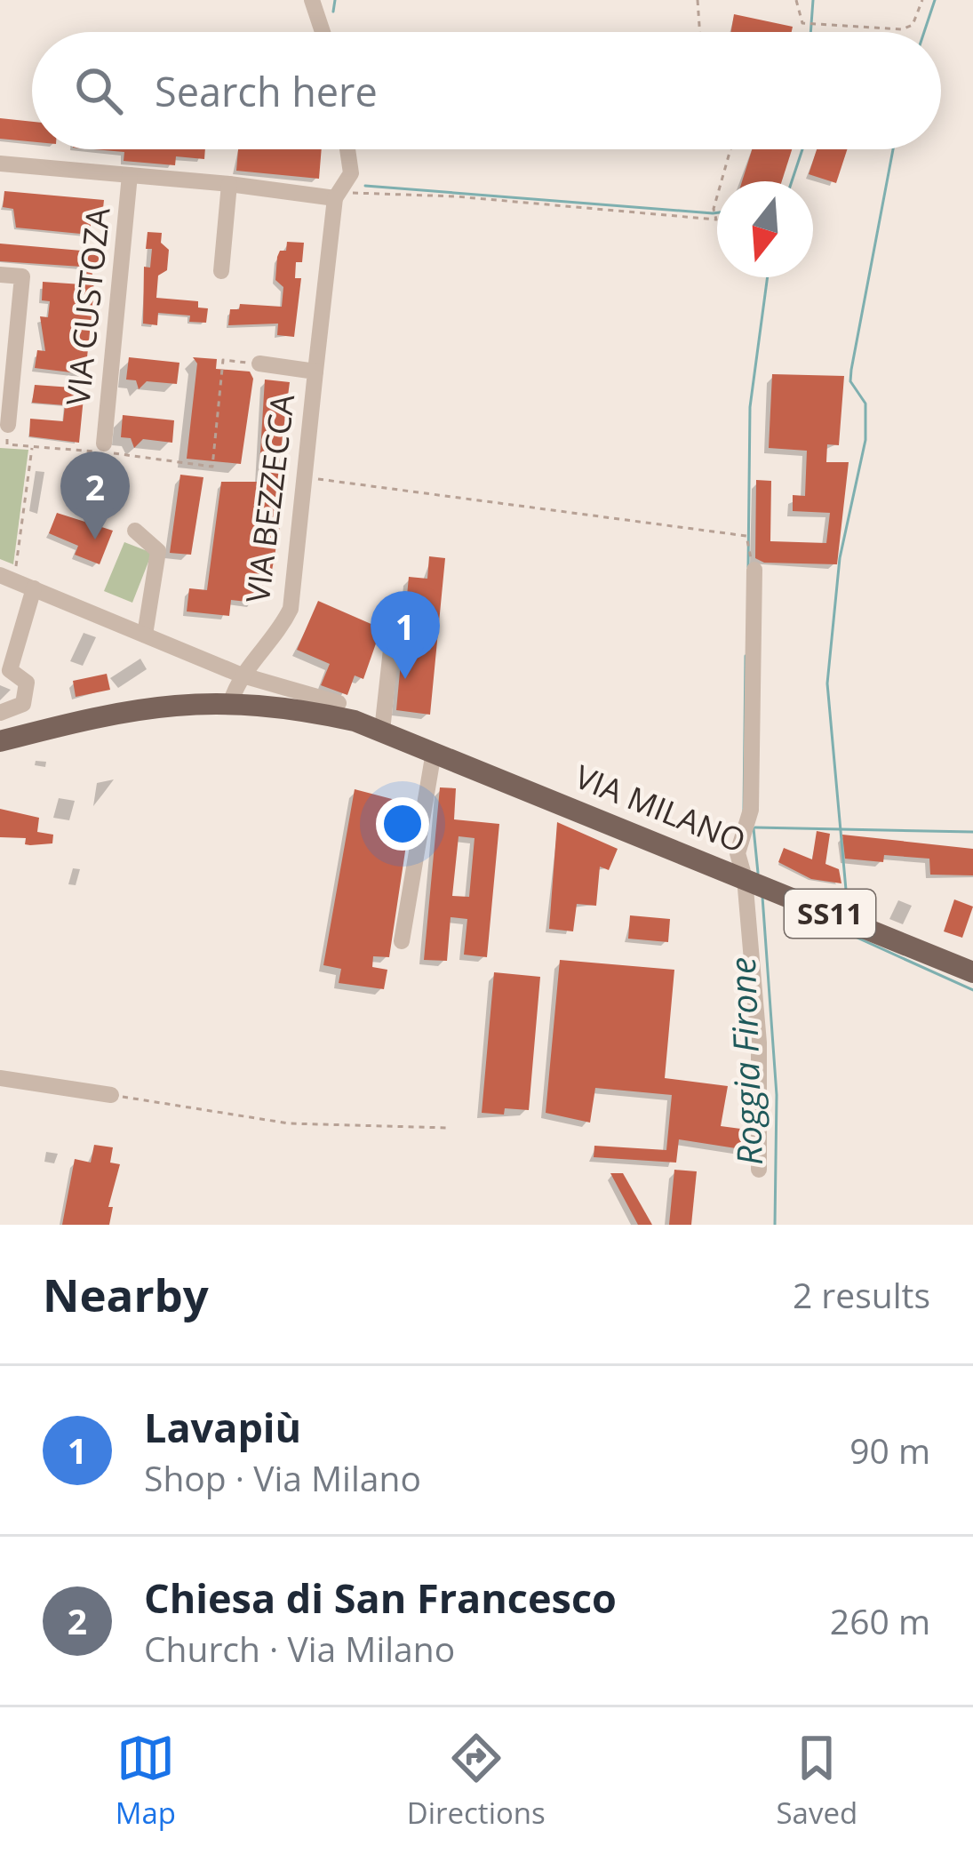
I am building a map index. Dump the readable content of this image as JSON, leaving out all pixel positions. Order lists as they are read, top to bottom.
{
  "streets": {
    "main road": ["VIA MILANO", "SS11"],
    "street": ["VIA CUSTOZA", "VIA BEZZECCA"]
  },
  "crossings": [
    ["VIA BEZZECCA", "VIA MILANO"]
  ],
  "water": ["Roggia Firone"],
  "north": "bottom",
  "page": {
    "search": "Search here",
    "pins": ["2", "1"],
    "heading": ["Nearby", "2 results"],
    "list": [
      {
        "mark": "1",
        "name": "Lavapiù",
        "note": "Shop · Via Milano",
        "value": "90 m"
      },
      {
        "mark": "2",
        "name": "Chiesa di San Francesco",
        "note": "Church · Via Milano",
        "value": "260 m"
      }
    ],
    "nav": ["Map", "Directions", "Saved"]
  }
}
